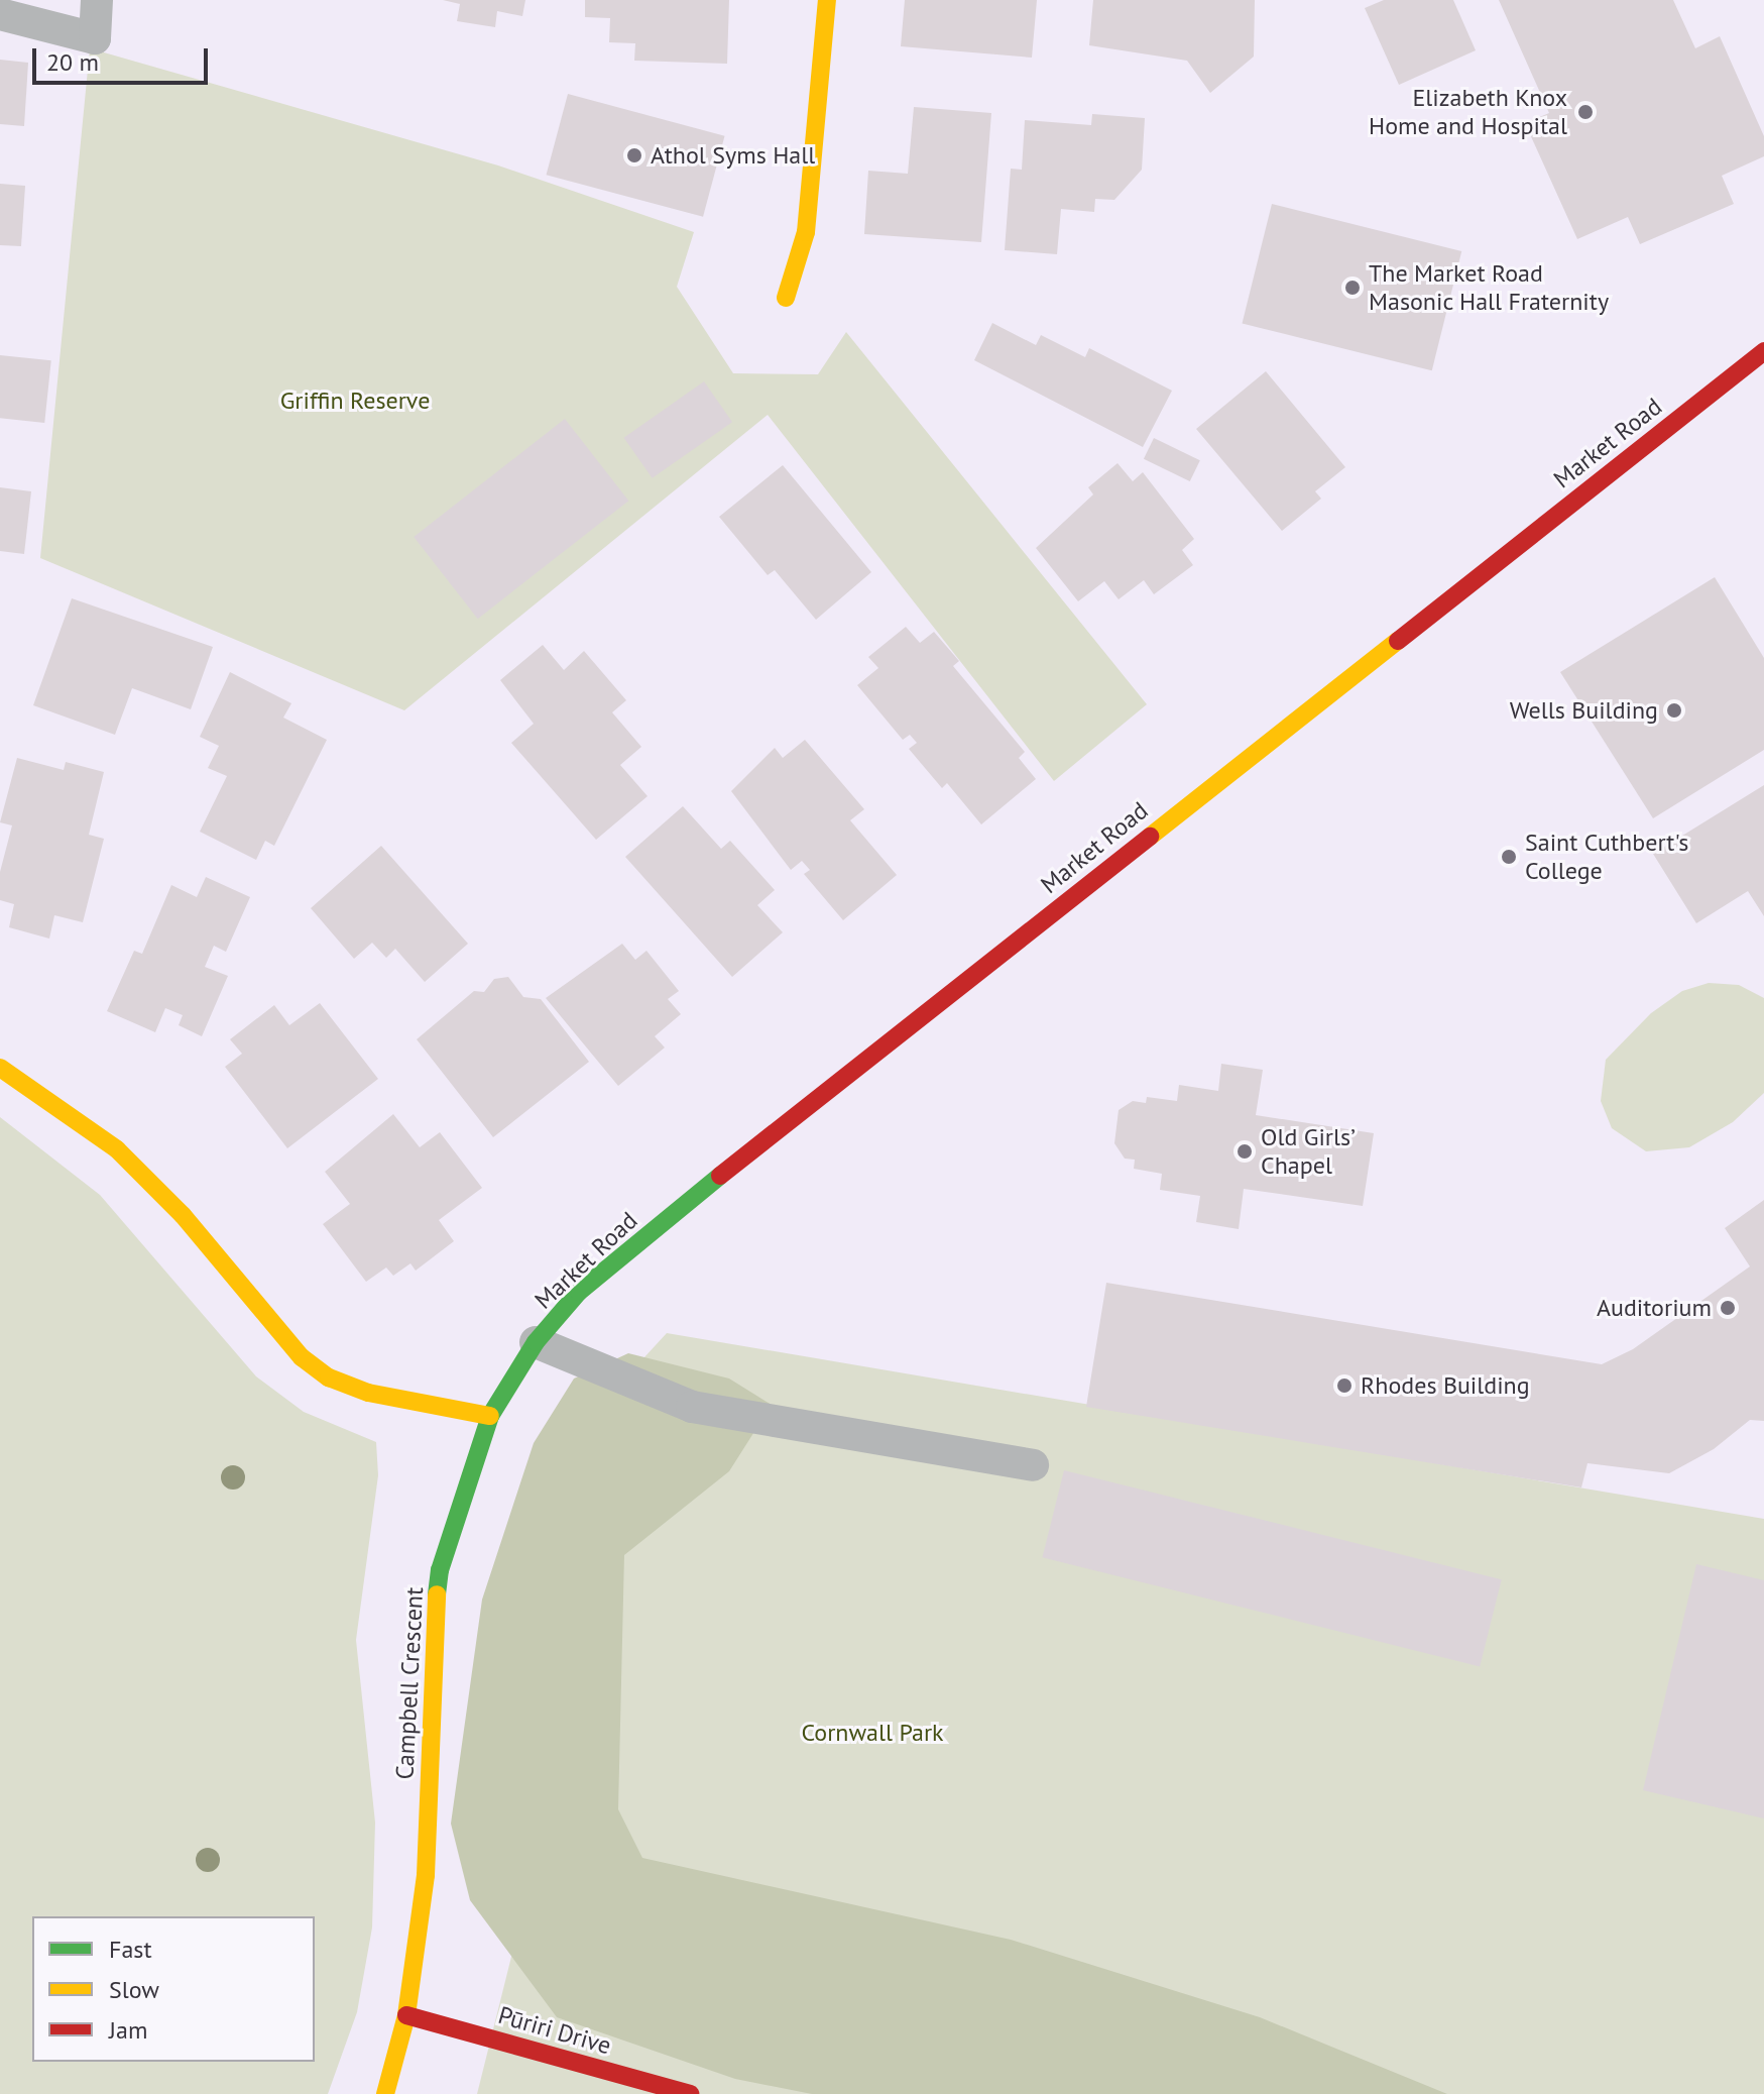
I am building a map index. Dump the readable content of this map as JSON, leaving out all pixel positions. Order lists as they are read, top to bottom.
{
  "streets": {
    "main road": ["Market Road", "Campbell Crescent", "Pūriri Drive"]
  },
  "crossings": [
    ["Market Road", "Campbell Crescent"],
    ["Campbell Crescent", "Pūriri Drive"]
  ],
  "parks": ["Griffin Reserve", "Cornwall Park"],
  "places": [
    "Elizabeth Knox Home and Hospital",
    "Athol Syms Hall",
    "The Market Road Masonic Hall Fraternity",
    "Wells Building",
    "Saint Cuthbert's College",
    "Old Girls’ Chapel",
    "Auditorium",
    "Rhodes Building"
  ],
  "legend": ["Fast", "Slow", "Jam"],
  "scale_bar": "20 m"
}
